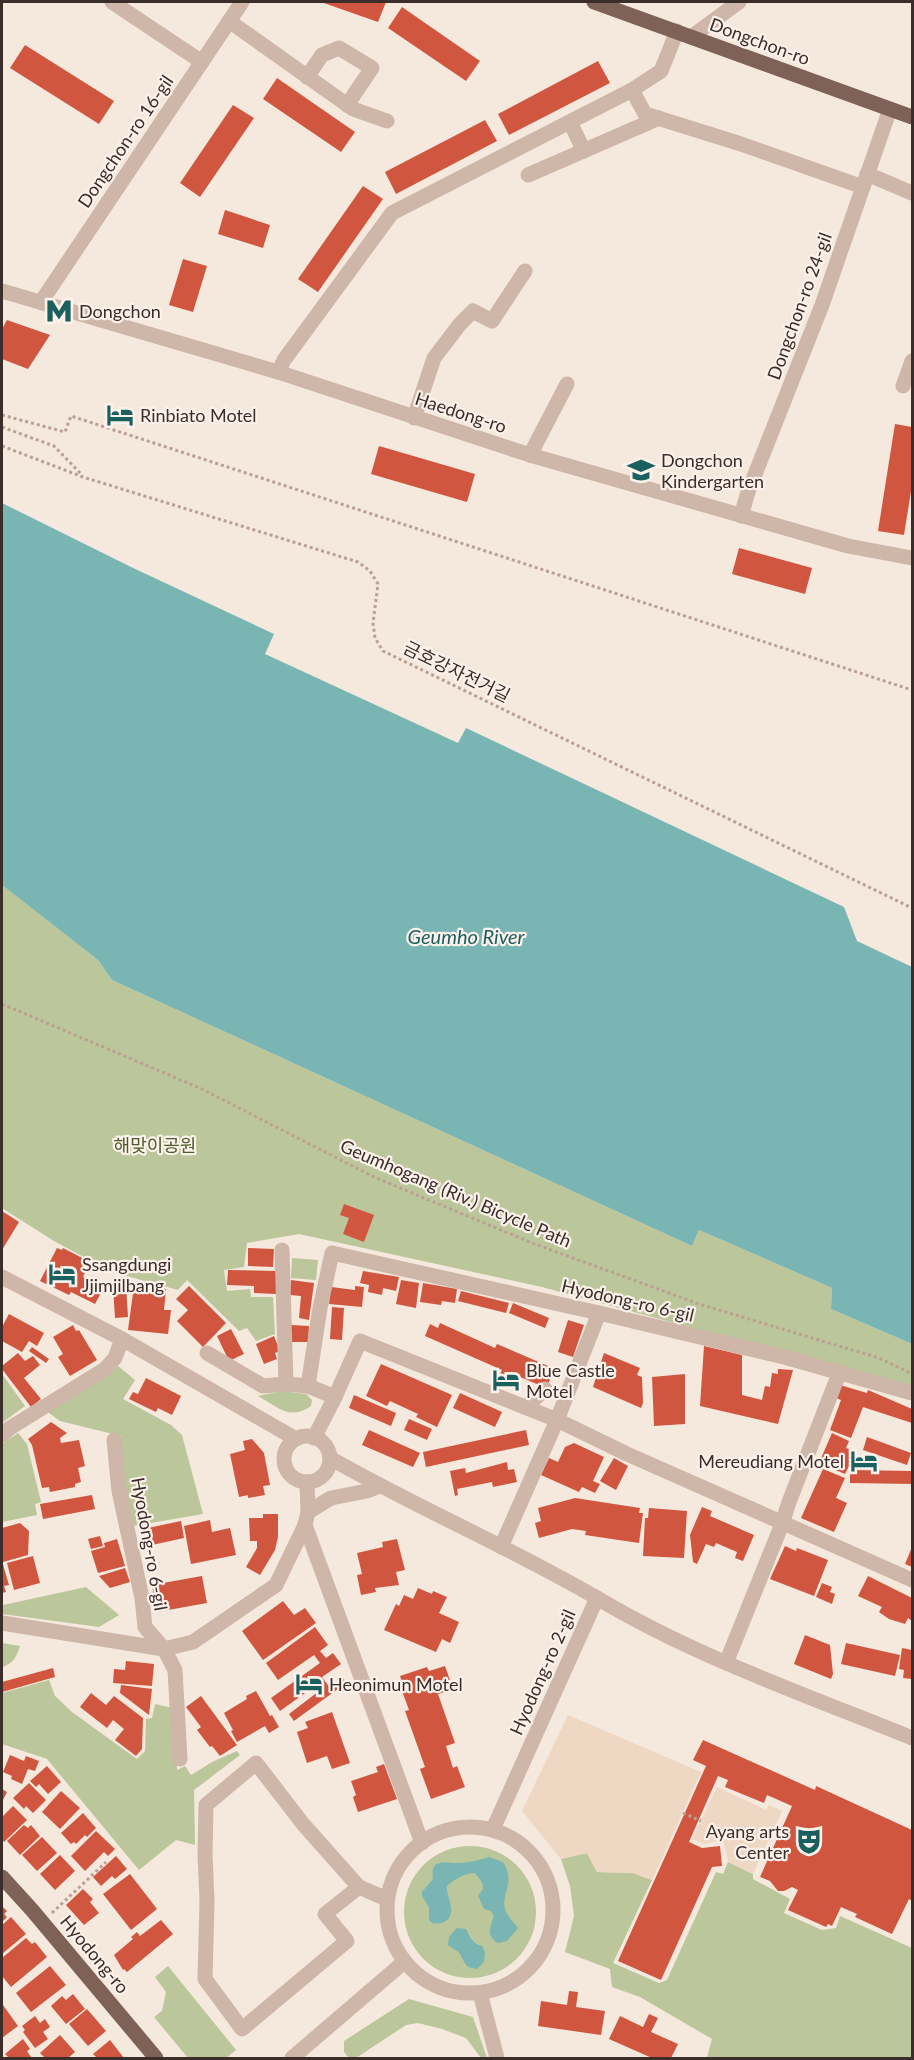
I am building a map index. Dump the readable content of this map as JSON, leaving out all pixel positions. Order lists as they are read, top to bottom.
{
  "streets": {
    "main road": ["Dongchon-ro", "Hyodong-ro"],
    "street": [
      "Dongchon-ro 16-gil",
      "Dongchon-ro 24-gil",
      "Haedong-ro",
      "Hyodong-ro 6-gil",
      "Hyodong-ro 2-gil"
    ],
    "path": ["금호강자전거길", "Geumhogang (Riv.) Bicycle Path"]
  },
  "crossings": [
    ["Dongchon-ro", "Dongchon-ro 24-gil"],
    ["Dongchon-ro 16-gil", "Haedong-ro"],
    ["Dongchon-ro 24-gil", "Haedong-ro"]
  ],
  "water": ["Geumho River"],
  "parks": ["해맞이공원"],
  "places": {
    "metro station": ["Dongchon"],
    "hotel": [
      "Rinbiato Motel",
      "Ssangdungi Jjimjilbang",
      "Blue Castle Motel",
      "Mereudiang Motel",
      "Heonimun Motel"
    ],
    "school or university": ["Dongchon Kindergarten"],
    "theatre": ["Ayang arts Center"]
  }
}
